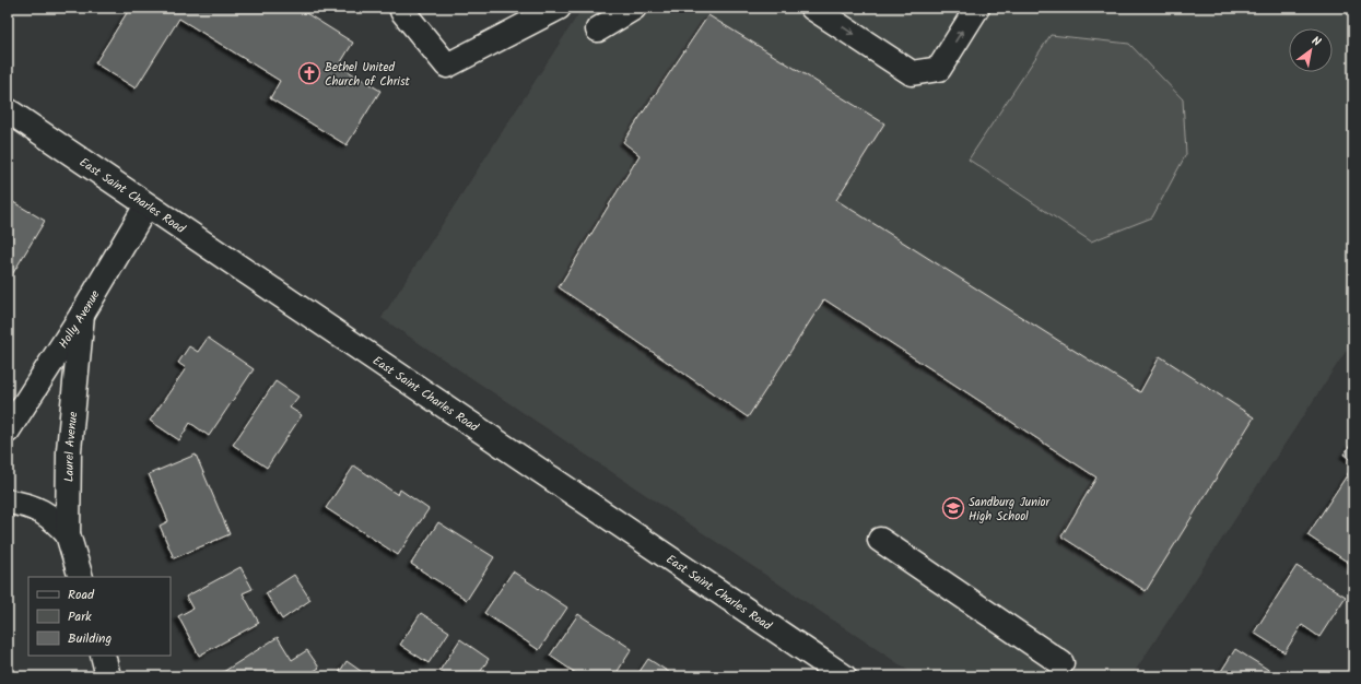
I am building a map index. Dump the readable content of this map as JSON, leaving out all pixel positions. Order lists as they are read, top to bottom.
{
  "streets": {
    "main road": ["East Saint Charles Road", "Holly Avenue", "Laurel Avenue"]
  },
  "crossings": [
    ["East Saint Charles Road", "Holly Avenue"],
    ["Holly Avenue", "Laurel Avenue"]
  ],
  "places": {
    "church": ["Bethel United Church of Christ"],
    "school or university": ["Sandburg Junior High School"]
  },
  "legend": ["Road", "Park", "Building"],
  "north": "top right"
}
